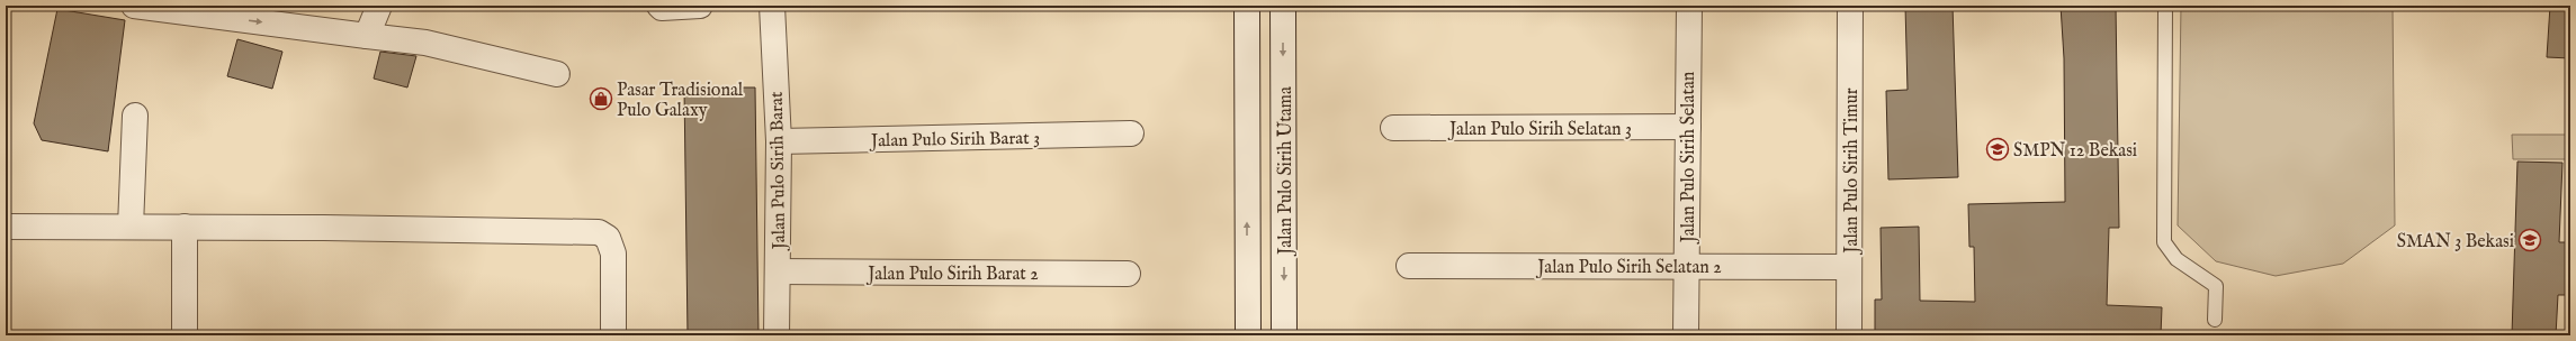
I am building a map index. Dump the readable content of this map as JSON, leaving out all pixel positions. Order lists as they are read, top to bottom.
{
  "streets": {
    "street": [
      "Jalan Pulo Sirih Selatan 3",
      "Jalan Pulo Sirih Barat 3",
      "Jalan Pulo Sirih Selatan",
      "Jalan Pulo Sirih Barat",
      "Jalan Pulo Sirih Utama",
      "Jalan Pulo Sirih Timur",
      "Jalan Pulo Sirih Selatan 2",
      "Jalan Pulo Sirih Barat 2"
    ]
  },
  "crossings": [
    ["Jalan Pulo Sirih Selatan 3", "Jalan Pulo Sirih Selatan"],
    ["Jalan Pulo Sirih Barat 3", "Jalan Pulo Sirih Barat"],
    ["Jalan Pulo Sirih Selatan", "Jalan Pulo Sirih Selatan 2"],
    ["Jalan Pulo Sirih Barat", "Jalan Pulo Sirih Barat 2"],
    ["Jalan Pulo Sirih Timur", "Jalan Pulo Sirih Selatan 2"]
  ],
  "places": {
    "shop": ["Pasar Tradisional Pulo Galaxy"],
    "school or university": ["SMPN 12 Bekasi", "SMAN 3 Bekasi"]
  }
}
